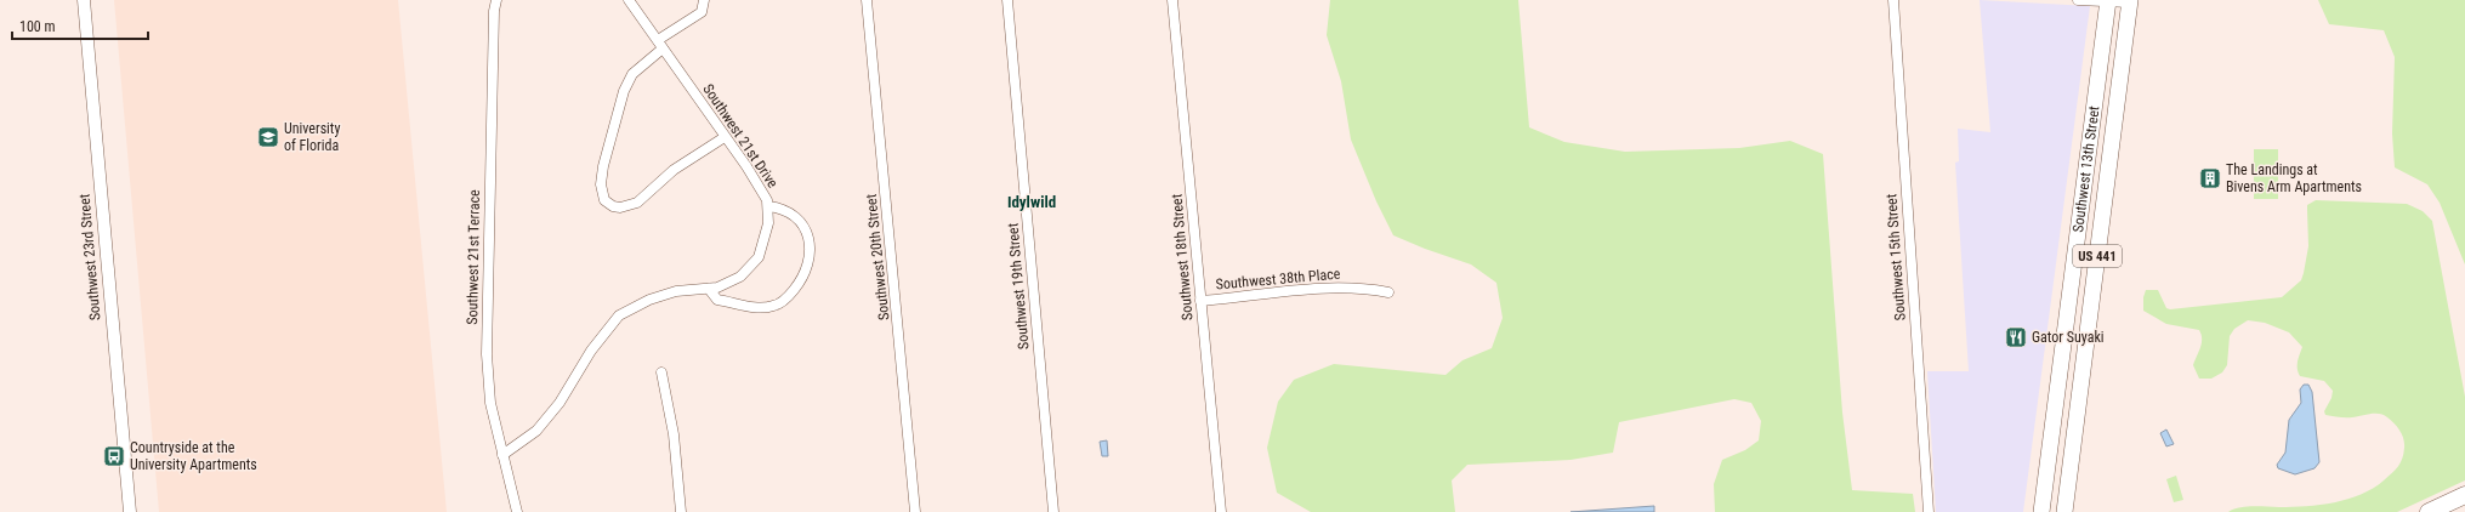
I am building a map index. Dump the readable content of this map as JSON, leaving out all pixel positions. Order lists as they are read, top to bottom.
{
  "streets": {
    "main road": ["Southwest 13th Street", "US 441"],
    "street": [
      "Southwest 21st Drive",
      "Southwest 23rd Street",
      "Southwest 21st Terrace",
      "Southwest 20th Street",
      "Southwest 18th Street",
      "Southwest 15th Street",
      "Southwest 38th Place",
      "Southwest 19th Street"
    ]
  },
  "crossings": [
    ["Southwest 21st Drive", "Southwest 21st Terrace"],
    ["Southwest 18th Street", "Southwest 38th Place"]
  ],
  "districts": ["Idylwild"],
  "places": {
    "school or university": ["University of Florida"],
    "building": ["The Landings at Bivens Arm Apartments"],
    "restaurant": ["Gator Suyaki"],
    "bus stop": ["Countryside at the University Apartments"]
  },
  "scale_bar": "100 m"
}
